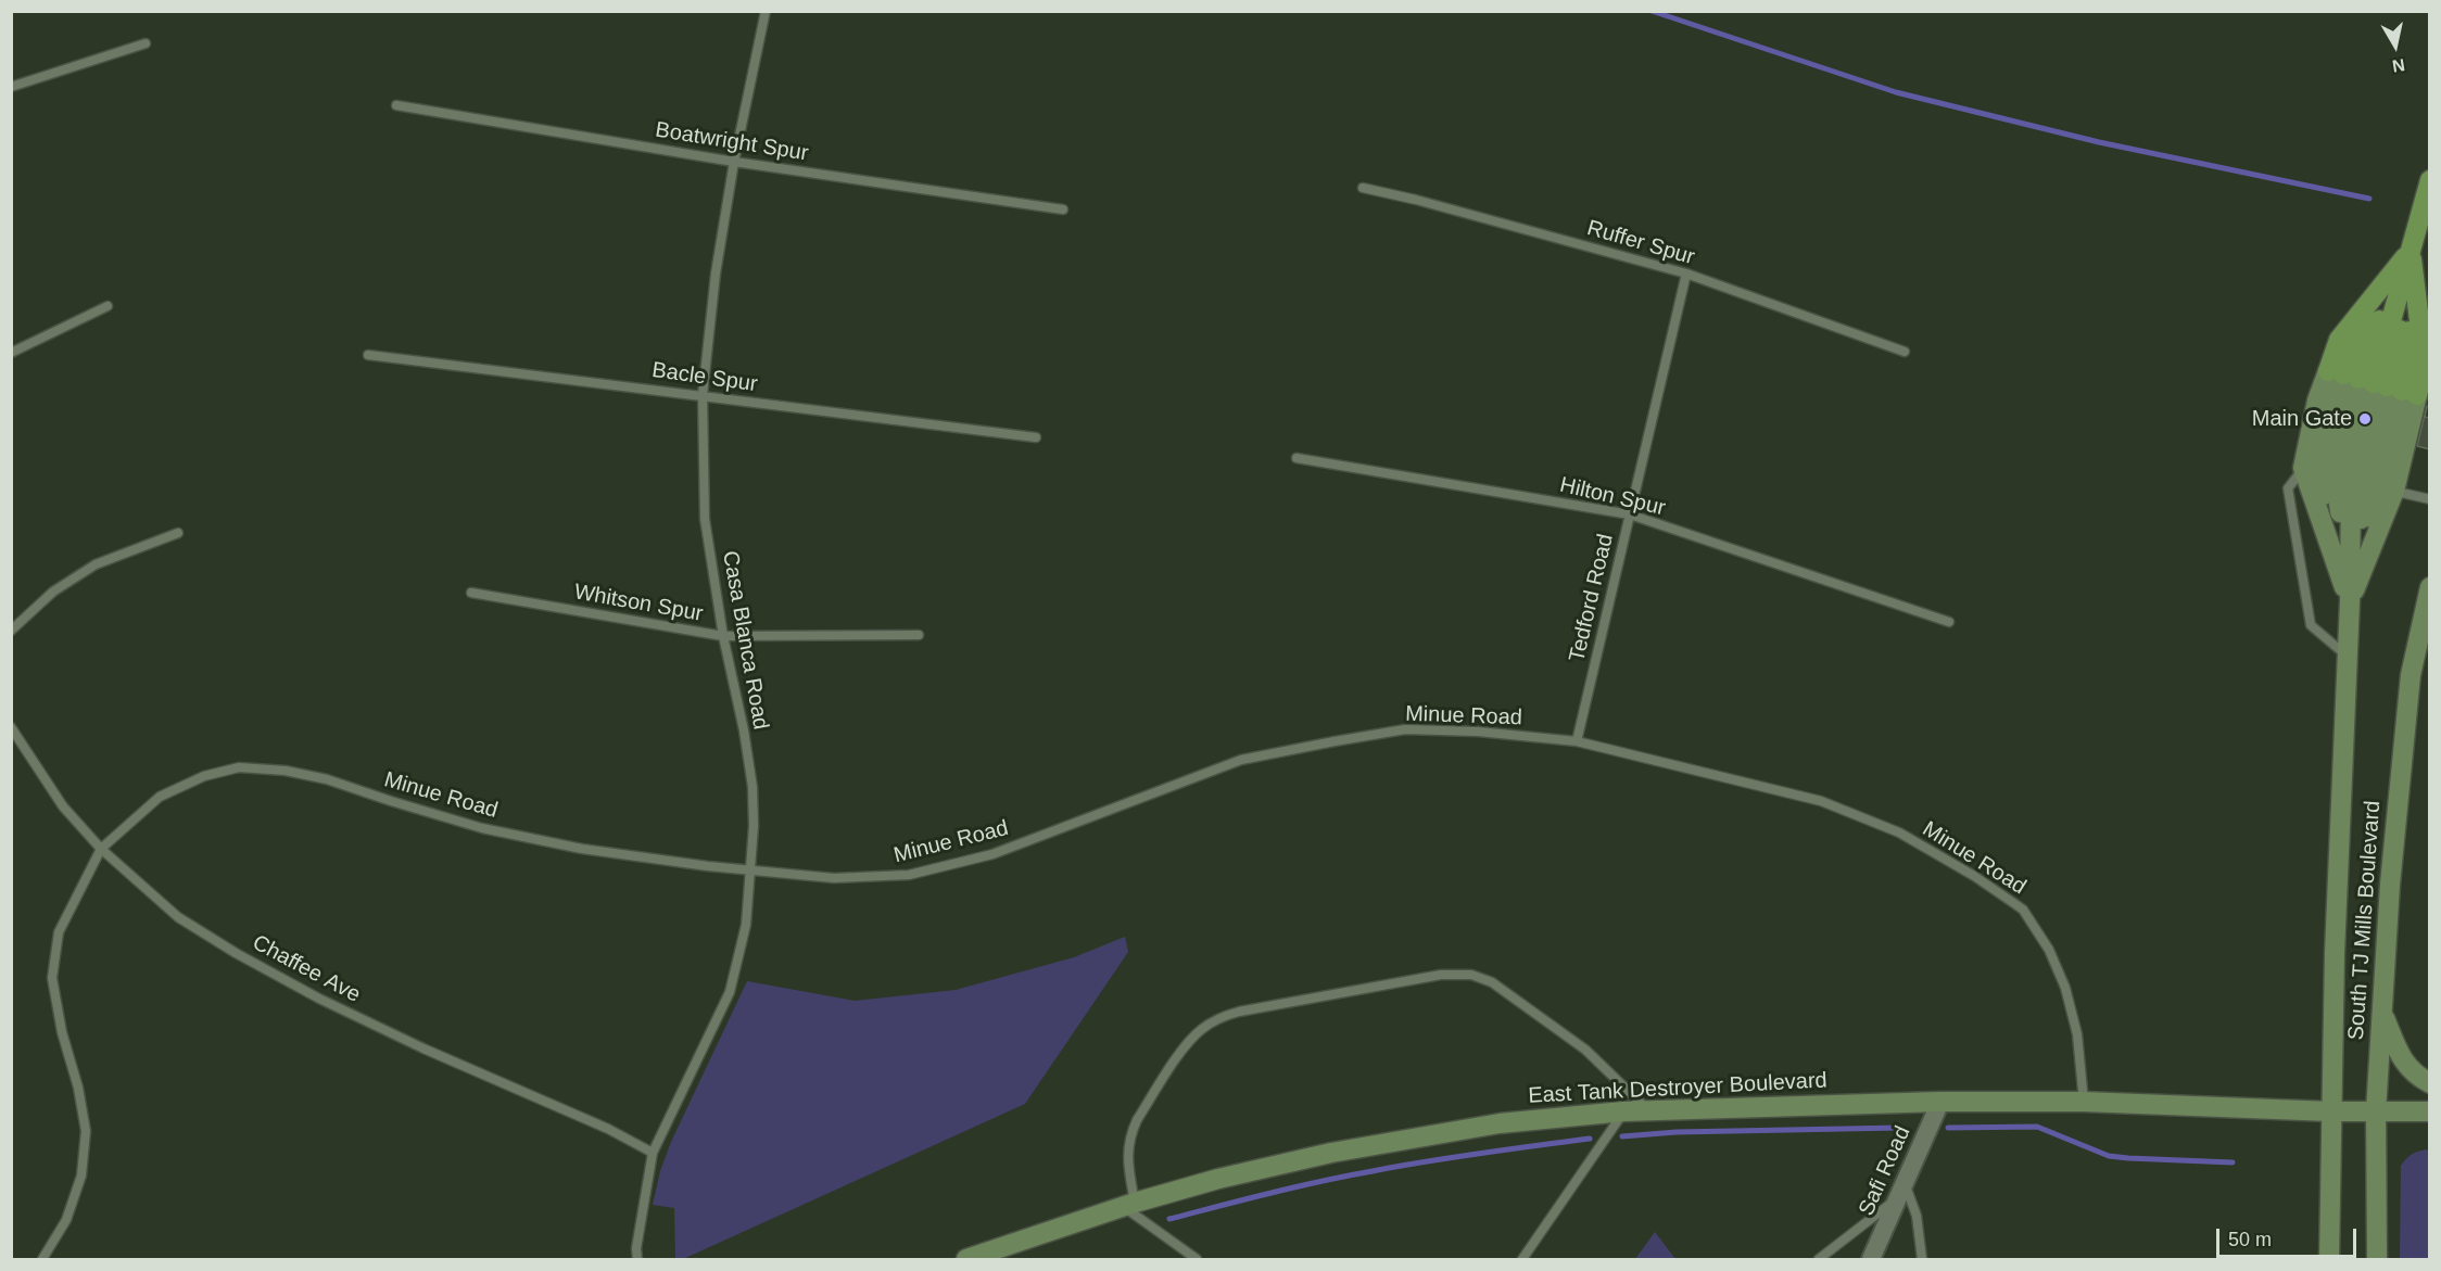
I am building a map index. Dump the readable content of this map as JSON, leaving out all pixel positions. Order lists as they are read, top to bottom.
{
  "streets": {
    "street": ["South TJ Mills Boulevard", "East Tank Destroyer Boulevard", "Safi Road"],
    "lane": [
      "Boatwright Spur",
      "Ruffer Spur",
      "Bacle Spur",
      "Hilton Spur",
      "Tedford Road",
      "Whitson Spur",
      "Casa Blanca Road",
      "Minue Road",
      "Chaffee Ave"
    ]
  },
  "crossings": [
    ["Boatwright Spur", "Casa Blanca Road"],
    ["Ruffer Spur", "Tedford Road"],
    ["Bacle Spur", "Casa Blanca Road"],
    ["Hilton Spur", "Tedford Road"],
    ["Tedford Road", "Minue Road"],
    ["Whitson Spur", "Casa Blanca Road"],
    ["Casa Blanca Road", "Minue Road"],
    ["Casa Blanca Road", "Chaffee Ave"],
    ["Minue Road", "Chaffee Ave"],
    ["Minue Road", "East Tank Destroyer Boulevard"],
    ["South TJ Mills Boulevard", "East Tank Destroyer Boulevard"],
    ["East Tank Destroyer Boulevard", "Safi Road"]
  ],
  "places": ["Main Gate"],
  "scale_bar": "50 m",
  "north": "bottom"
}
